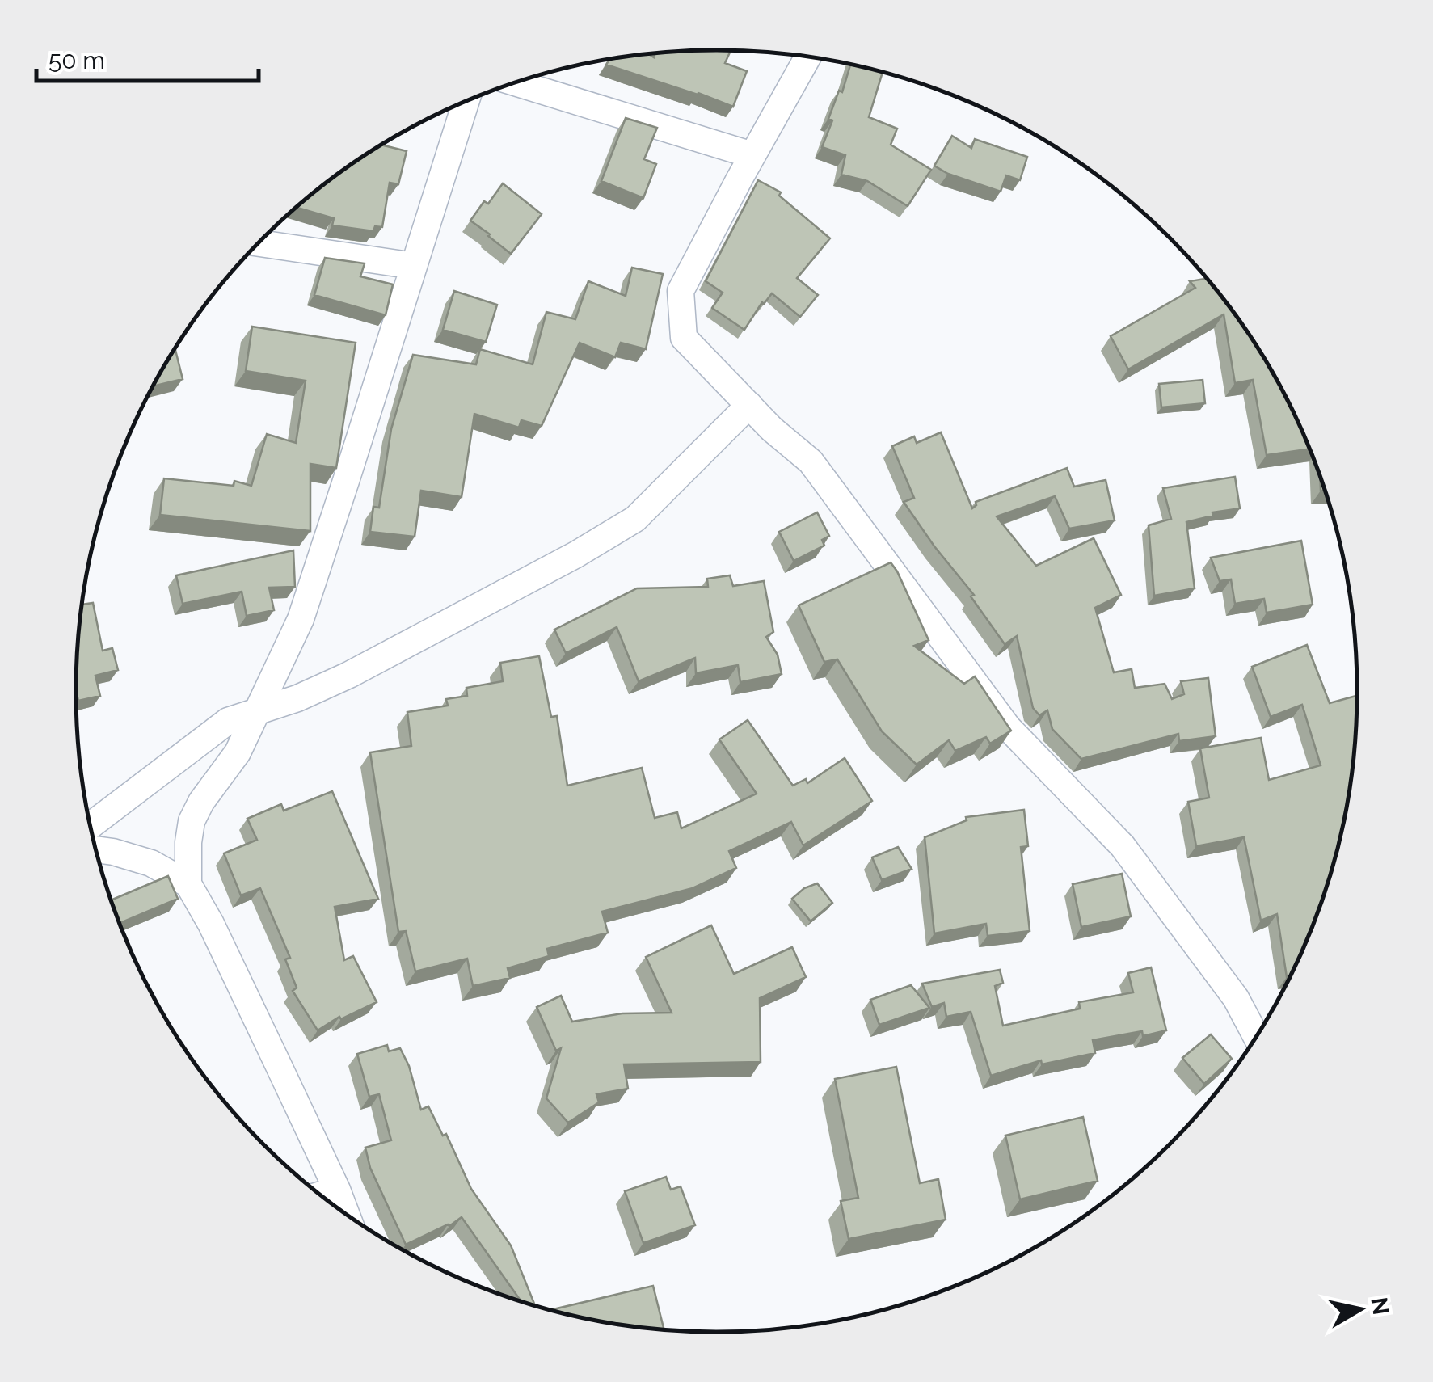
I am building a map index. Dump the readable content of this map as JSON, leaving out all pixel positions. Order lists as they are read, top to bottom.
{
  "scale_bar": "50 m",
  "north": "right"
}
